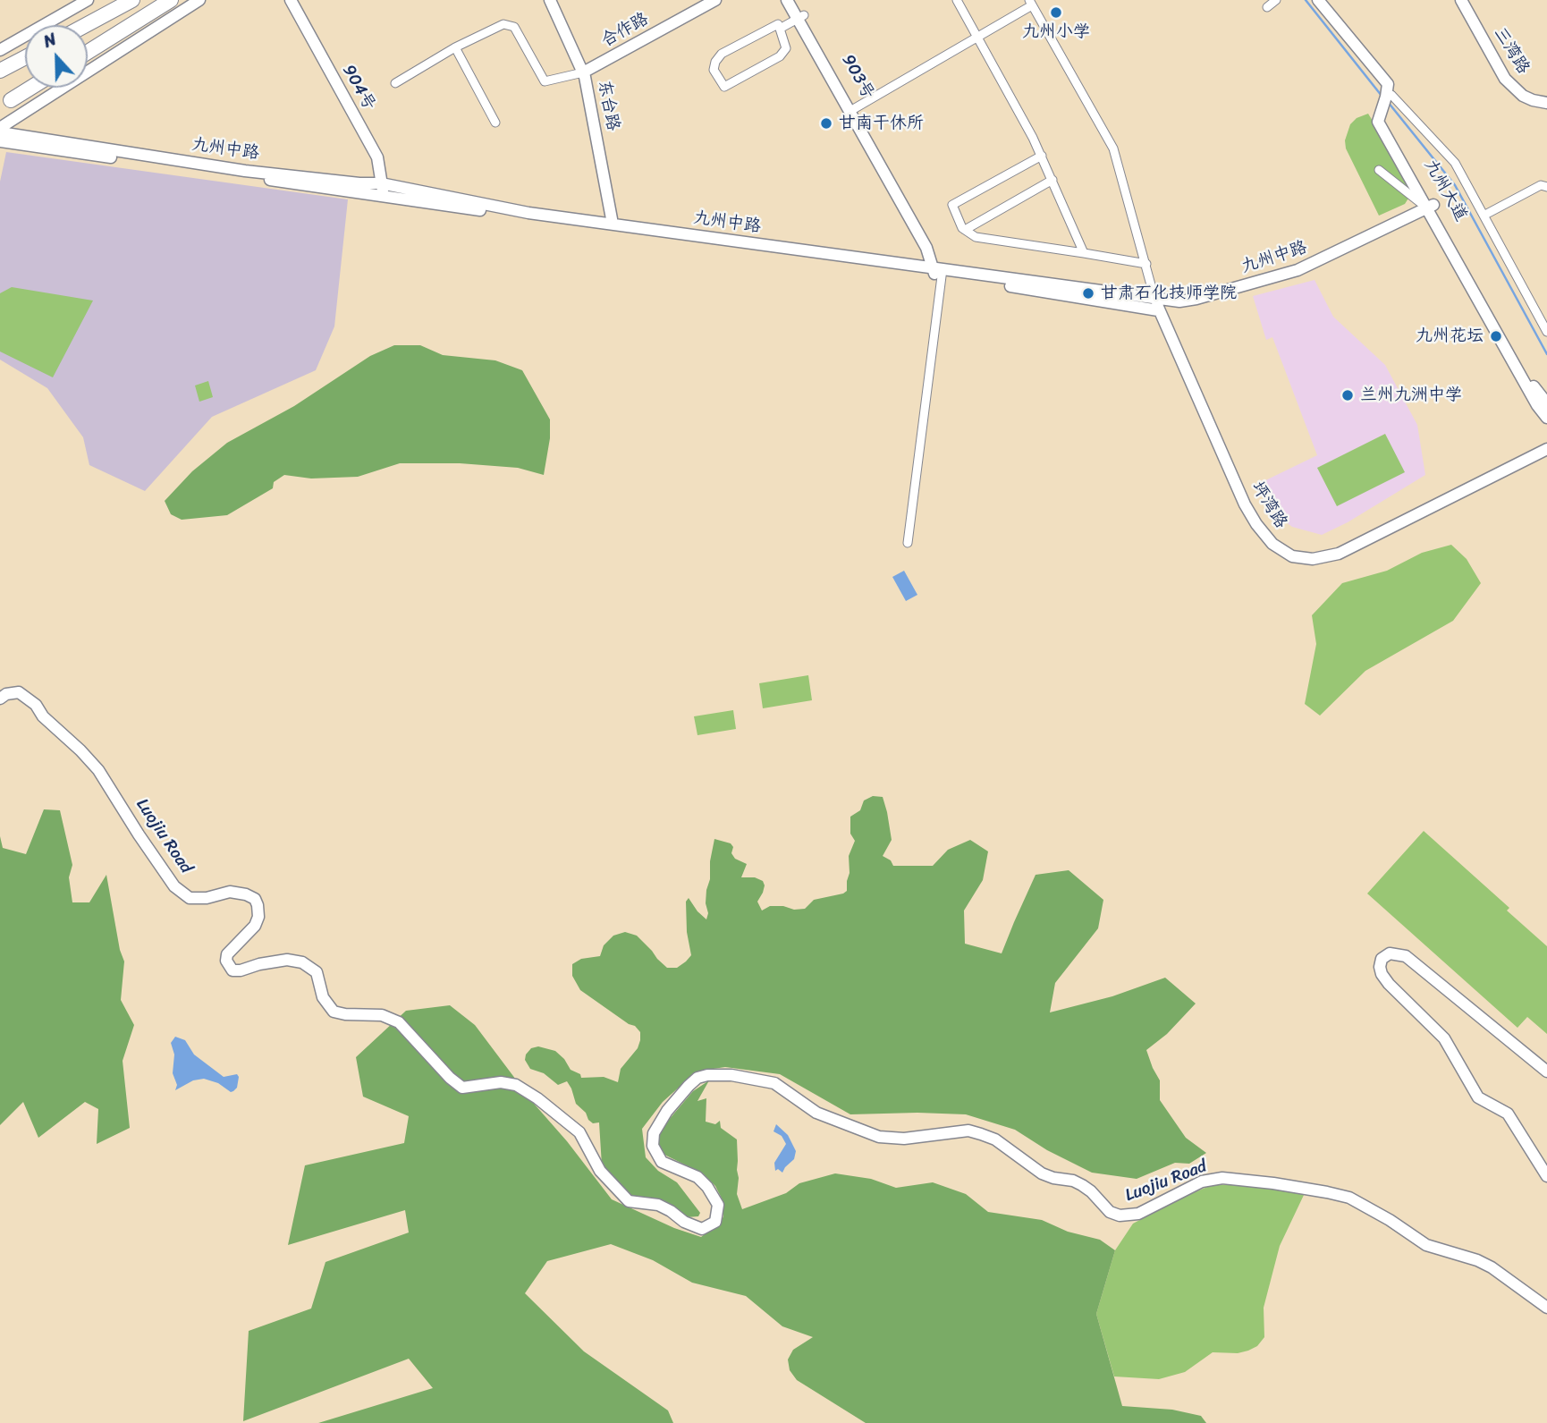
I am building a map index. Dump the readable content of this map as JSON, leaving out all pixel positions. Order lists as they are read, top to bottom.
{
  "streets": {
    "street": [
      "合作路",
      "三湾路",
      "903号",
      "904号",
      "东台路",
      "九州中路",
      "九州大道",
      "坪湾路",
      "Luojiu Road"
    ]
  },
  "crossings": [
    ["合作路", "东台路"],
    ["903号", "九州中路"],
    ["904号", "九州中路"],
    ["东台路", "九州中路"],
    ["九州中路", "九州大道"],
    ["九州中路", "坪湾路"]
  ],
  "places": [
    "九州小学",
    "甘南干休所",
    "甘肃石化技师学院",
    "九州花坛",
    "兰州九洲中学"
  ],
  "north": "top"
}
